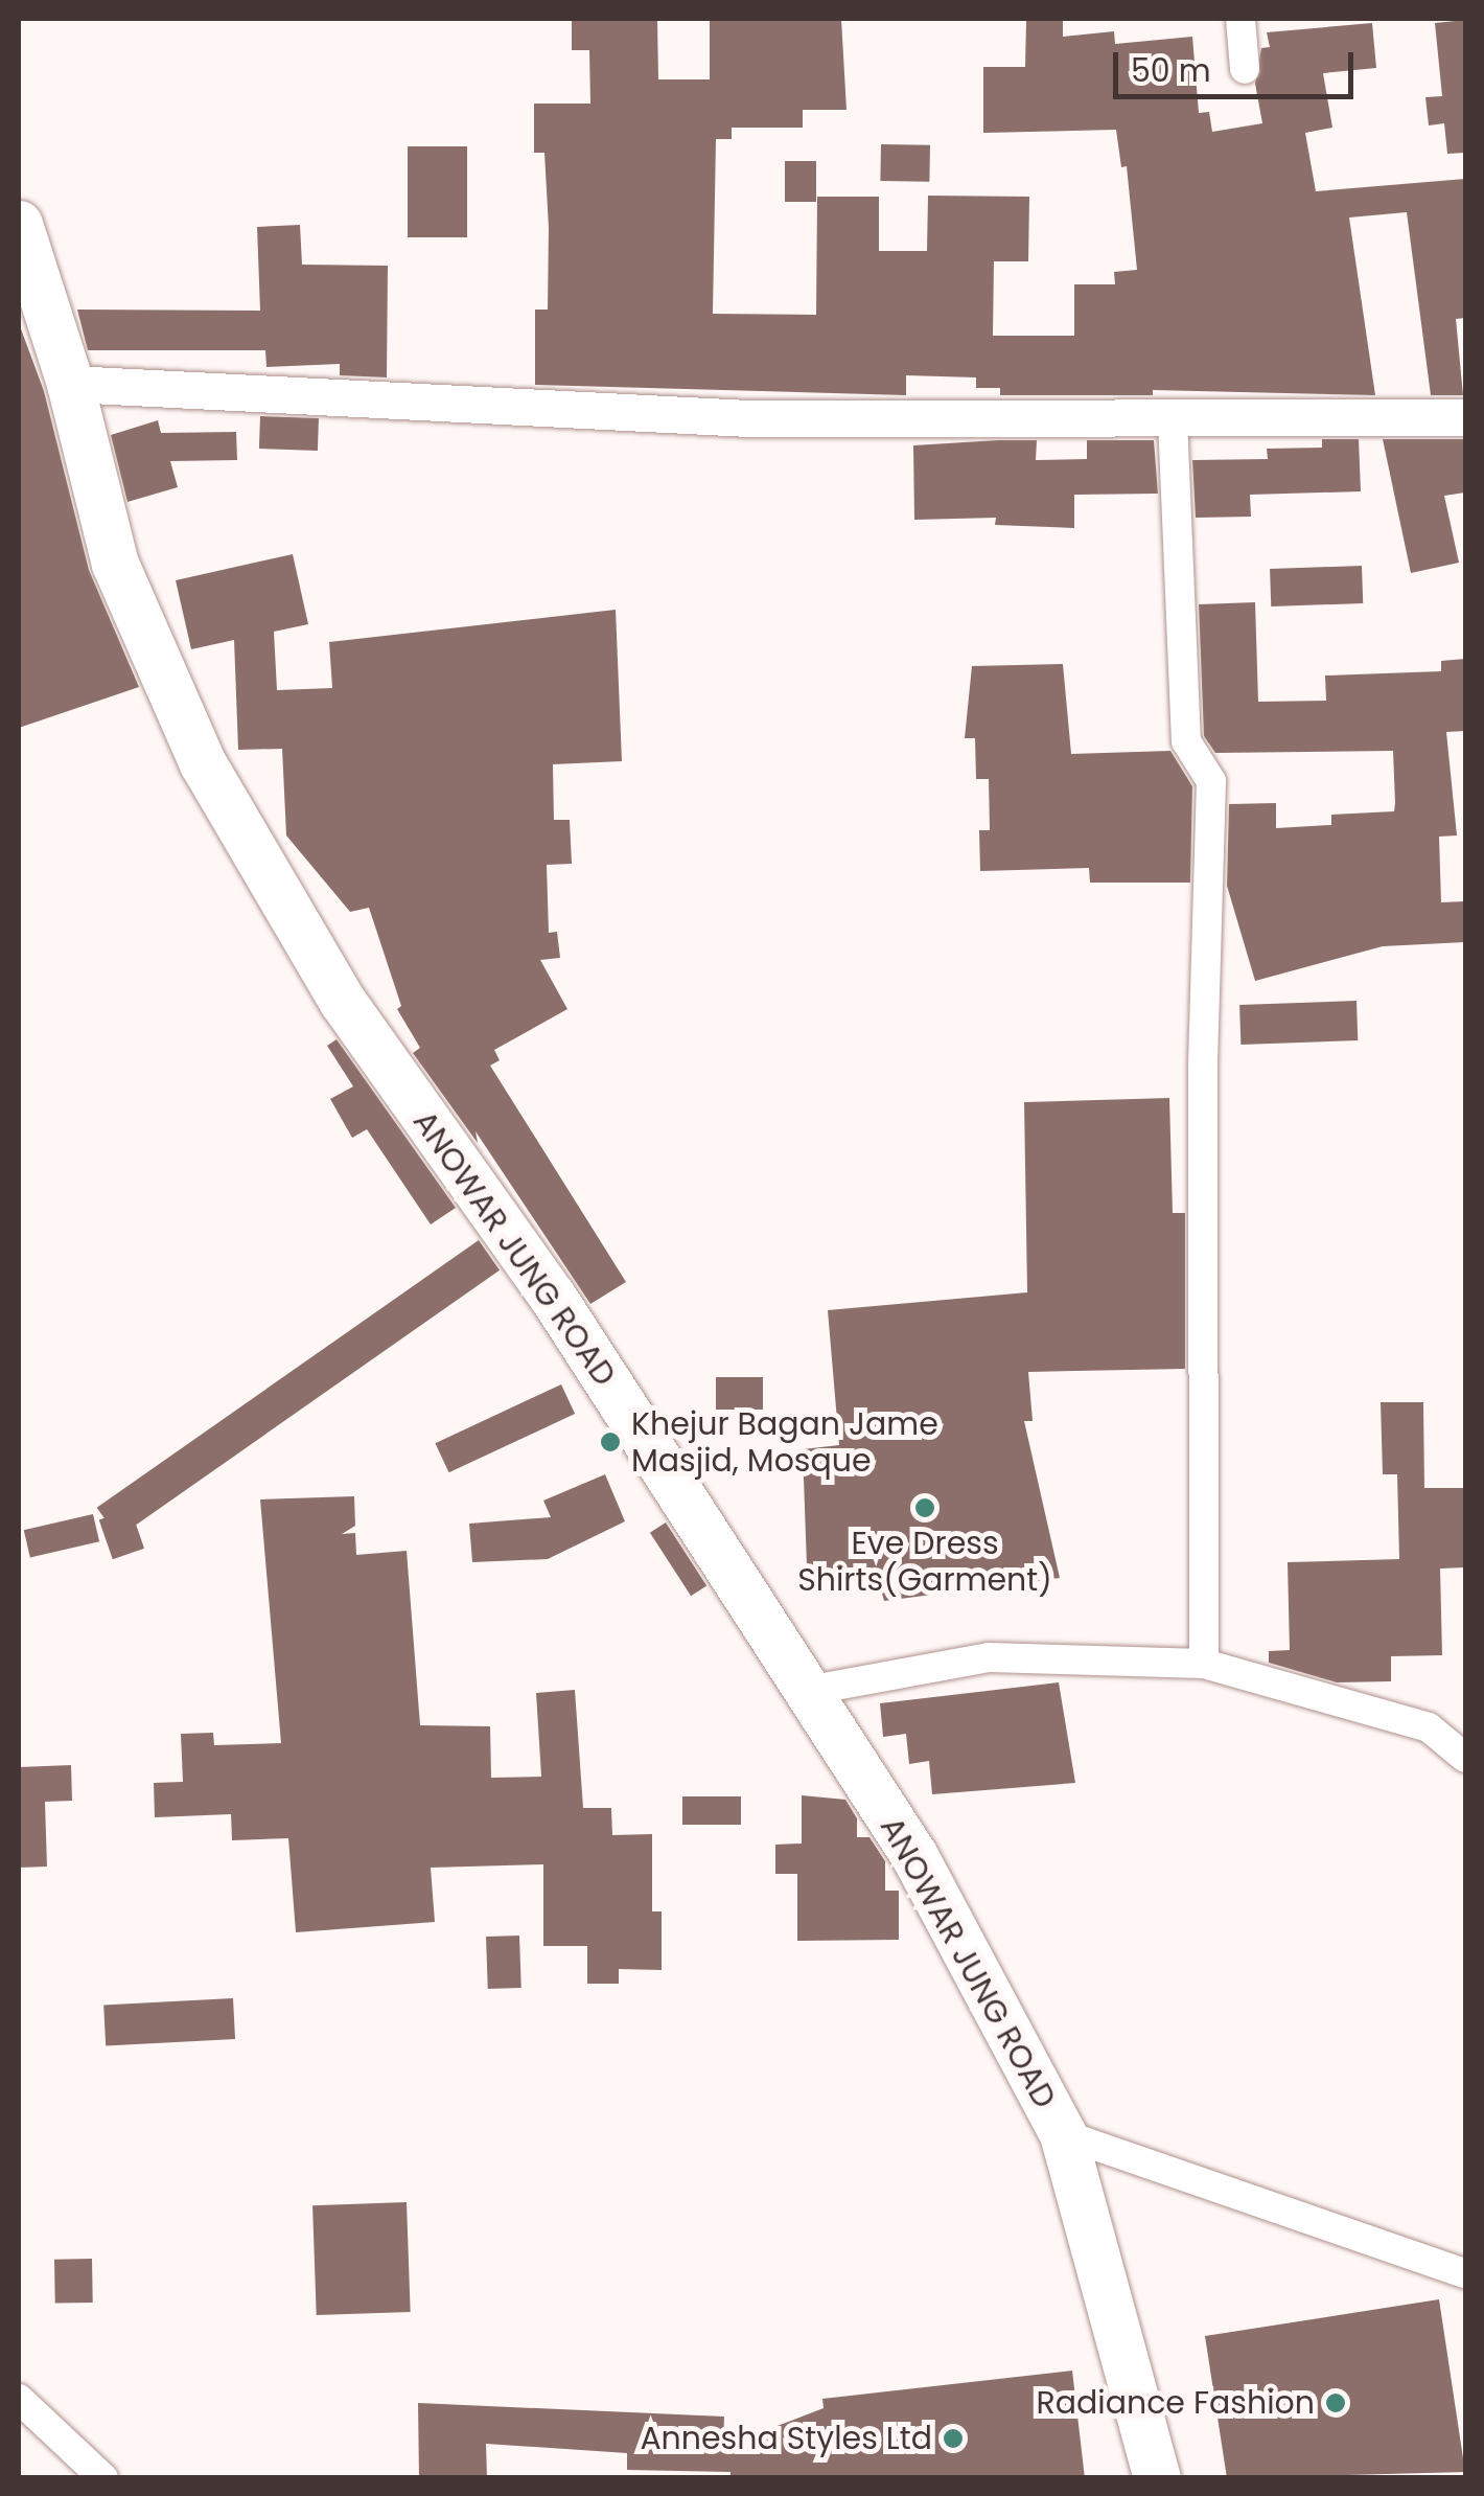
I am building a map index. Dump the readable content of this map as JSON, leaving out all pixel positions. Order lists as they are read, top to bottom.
{
  "streets": {
    "highway": ["ANOWAR JUNG ROAD"]
  },
  "places": [
    "Khejur Bagan Jame Masjid, Mosque",
    "Eve Dress Shirts(Garment)",
    "Radiance Fashion",
    "Annesha Styles Ltd"
  ],
  "scale_bar": "50 m"
}
